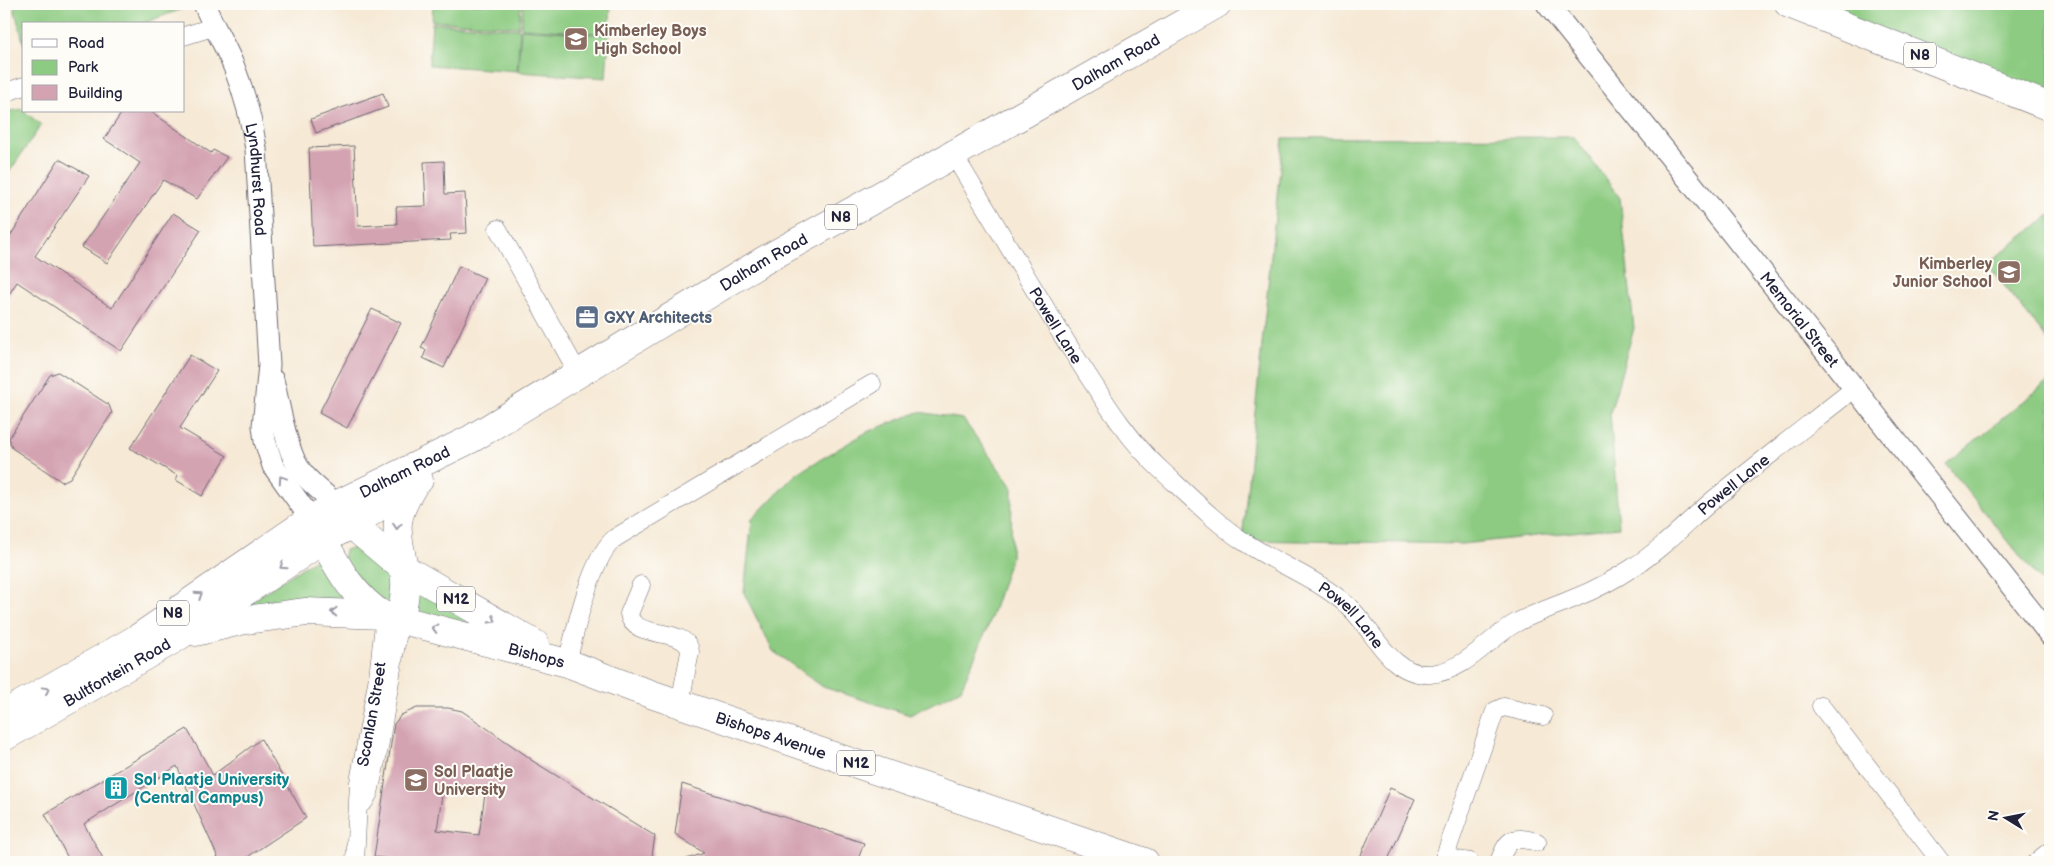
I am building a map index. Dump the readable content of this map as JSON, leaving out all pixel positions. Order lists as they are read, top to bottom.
{
  "streets": {
    "highway": [
      "N8",
      "Dalham Road",
      "N12",
      "Bishops",
      "Bultfontein Road",
      "Bishops Avenue"
    ],
    "street": [
      "Lyndhurst Road",
      "Memorial Street",
      "Powell Lane",
      "Scanlan Street"
    ]
  },
  "crossings": [
    ["Dalham Road", "Lyndhurst Road"],
    ["Dalham Road", "Powell Lane"],
    ["Dalham Road", "Bishops"],
    ["Dalham Road", "Bultfontein Road"],
    ["Lyndhurst Road", "Bishops"],
    ["Lyndhurst Road", "Bultfontein Road"],
    ["Memorial Street", "Powell Lane"],
    ["Bishops", "Bultfontein Road"],
    ["Bishops", "Scanlan Street"],
    ["Bishops", "Bishops Avenue"]
  ],
  "places": {
    "school or university": ["Kimberley Boys High School", "Kimberley Junior School", "Sol Plaatje University"],
    "office": ["GXY Architects"],
    "building": ["Sol Plaatje University (Central Campus)"]
  },
  "legend": ["Road", "Park", "Building"],
  "north": "left"
}
